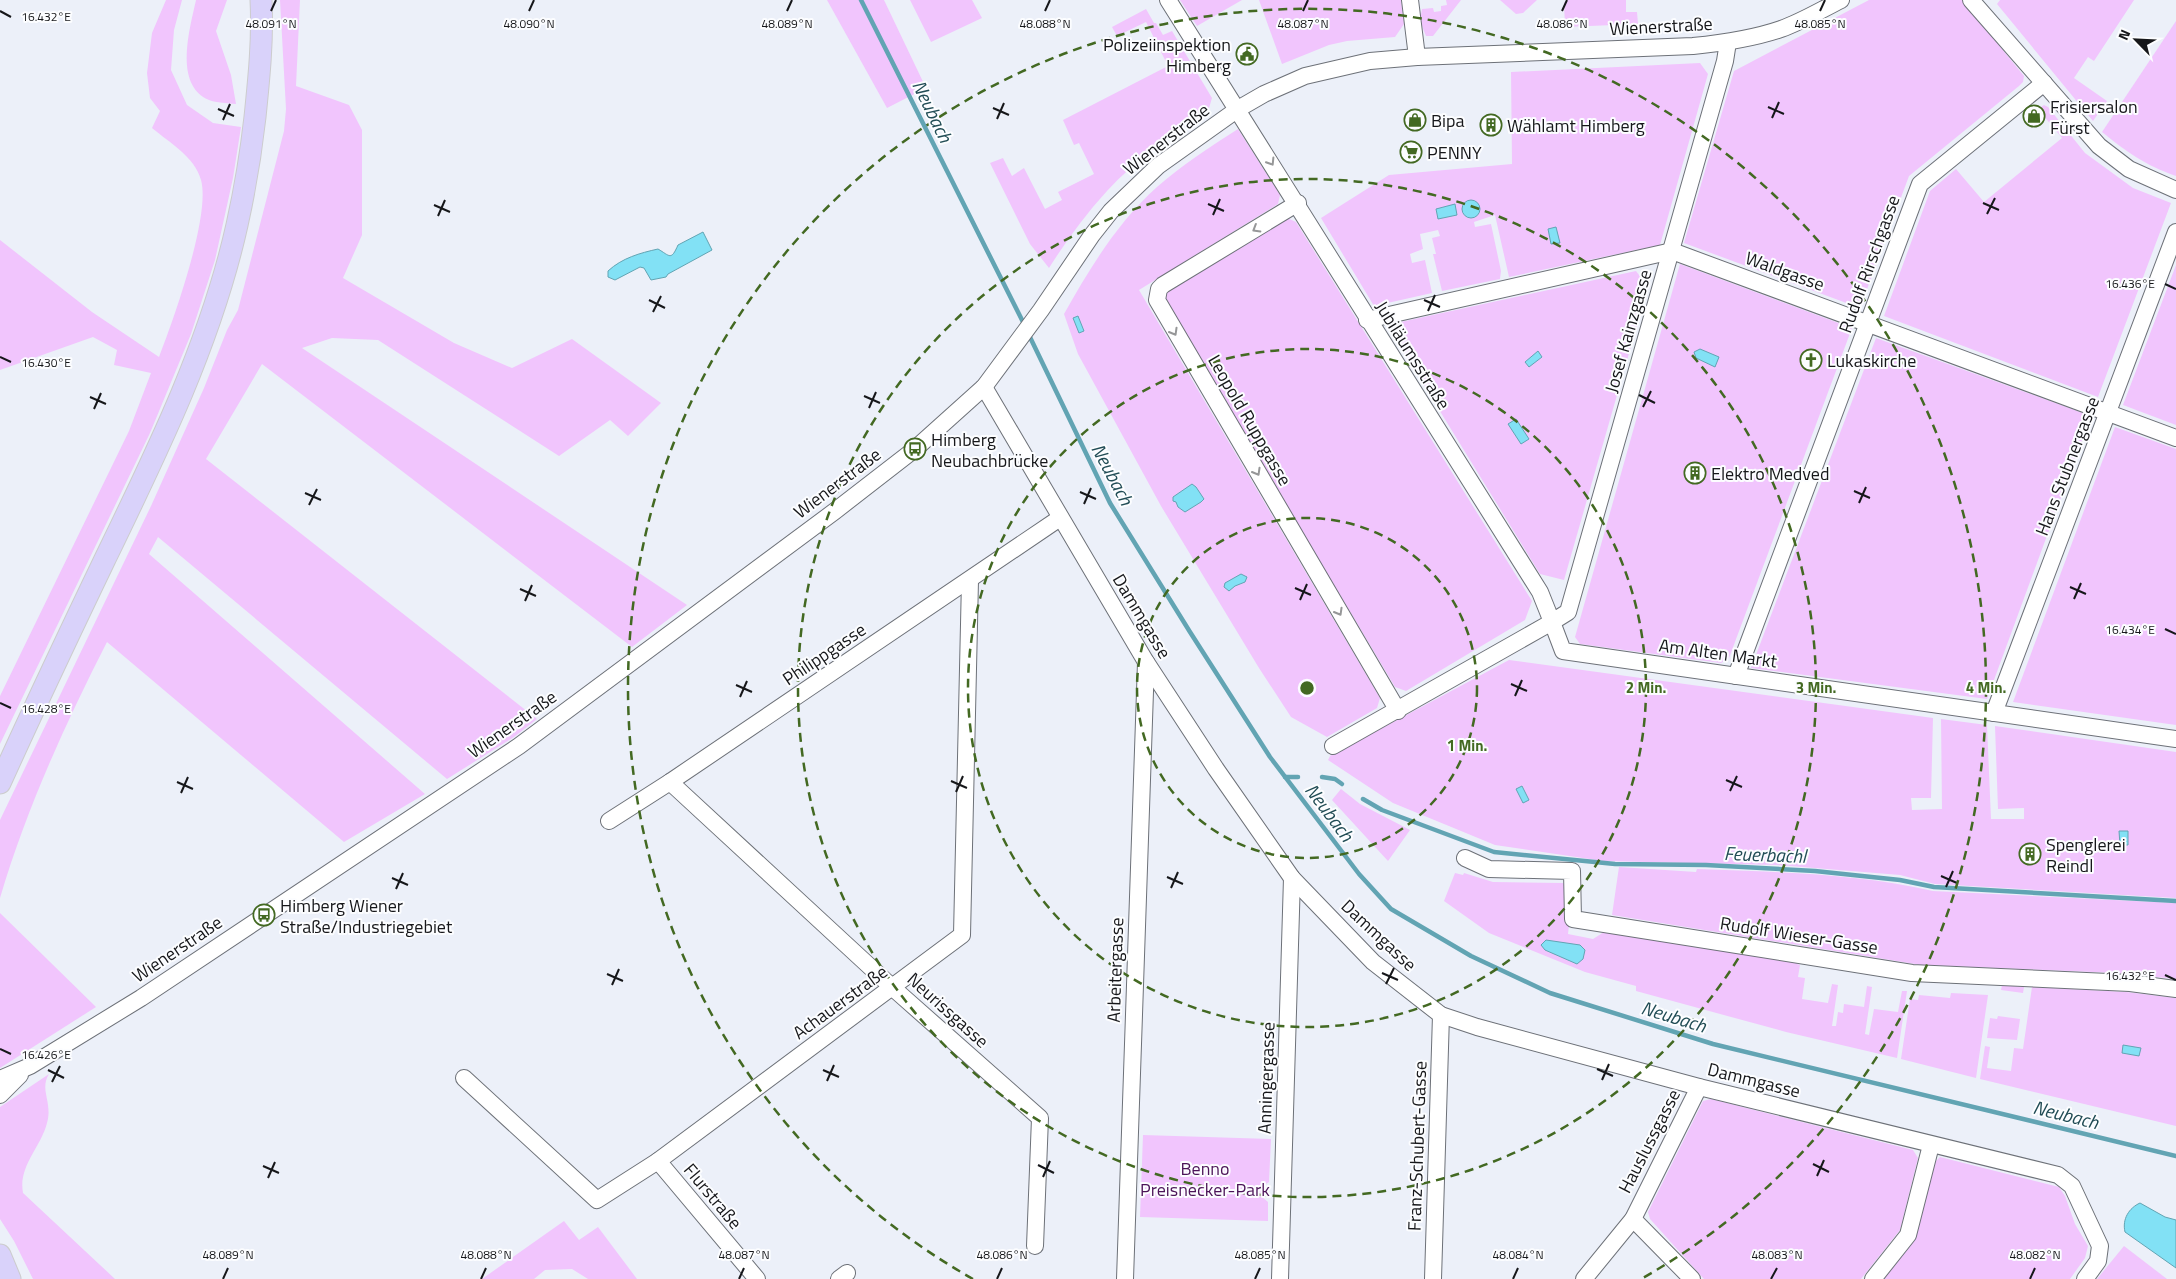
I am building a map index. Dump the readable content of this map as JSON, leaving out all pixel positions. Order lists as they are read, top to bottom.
{
  "streets": {
    "street": [
      "Wienerstraße",
      "Rudolf Rirschgasse",
      "Waldgasse",
      "Josef Kainzgasse",
      "Jubiläumsstraße",
      "Leopold Ruppgasse",
      "Hans Stubnergasse",
      "Dammgasse",
      "Am Alten Markt",
      "Philippgasse",
      "Rudolf Wieser-Gasse",
      "Arbeitergasse",
      "Achauerstraße",
      "Neurissgasse",
      "Anningergasse",
      "Hauslussgasse",
      "Franz-Schubert-Gasse",
      "Flurstraße"
    ]
  },
  "crossings": [
    ["Wienerstraße", "Josef Kainzgasse"],
    ["Wienerstraße", "Jubiläumsstraße"],
    ["Wienerstraße", "Dammgasse"],
    ["Rudolf Rirschgasse", "Waldgasse"],
    ["Rudolf Rirschgasse", "Am Alten Markt"],
    ["Waldgasse", "Josef Kainzgasse"],
    ["Waldgasse", "Hans Stubnergasse"],
    ["Josef Kainzgasse", "Jubiläumsstraße"],
    ["Josef Kainzgasse", "Am Alten Markt"],
    ["Jubiläumsstraße", "Leopold Ruppgasse"],
    ["Jubiläumsstraße", "Am Alten Markt"],
    ["Hans Stubnergasse", "Am Alten Markt"],
    ["Dammgasse", "Philippgasse"],
    ["Dammgasse", "Arbeitergasse"],
    ["Dammgasse", "Anningergasse"],
    ["Dammgasse", "Hauslussgasse"],
    ["Dammgasse", "Franz-Schubert-Gasse"],
    ["Philippgasse", "Achauerstraße"],
    ["Philippgasse", "Neurissgasse"],
    ["Achauerstraße", "Neurissgasse"],
    ["Achauerstraße", "Flurstraße"]
  ],
  "water": ["Neubach", "Feuerbachl"],
  "parks": ["Benno Preisnecker-Park"],
  "places": {
    "public building": ["Polizeiinspektion Himberg"],
    "shop": ["Frisiersalon Fürst", "Bipa"],
    "building": ["Wählamt Himberg", "Elektro Medved", "Spenglerei Reindl"],
    "supermarket": ["PENNY"],
    "church": ["Lukaskirche"],
    "bus stop": ["Himberg Neubachbrücke", "Himberg Wiener Straße/Industriegebiet"]
  },
  "north": "top left",
  "coordinates": [
    "16.432°E",
    "48.091°N",
    "48.090°N",
    "48.089°N",
    "48.088°N",
    "48.087°N",
    "48.086°N",
    "48.085°N",
    "16.436°E",
    "16.430°E",
    "16.434°E",
    "16.428°E",
    "16.426°E",
    "48.084°N",
    "48.083°N",
    "48.082°N"
  ],
  "rings": [
    "2 Min.",
    "3 Min.",
    "4 Min.",
    "1 Min."
  ]
}
